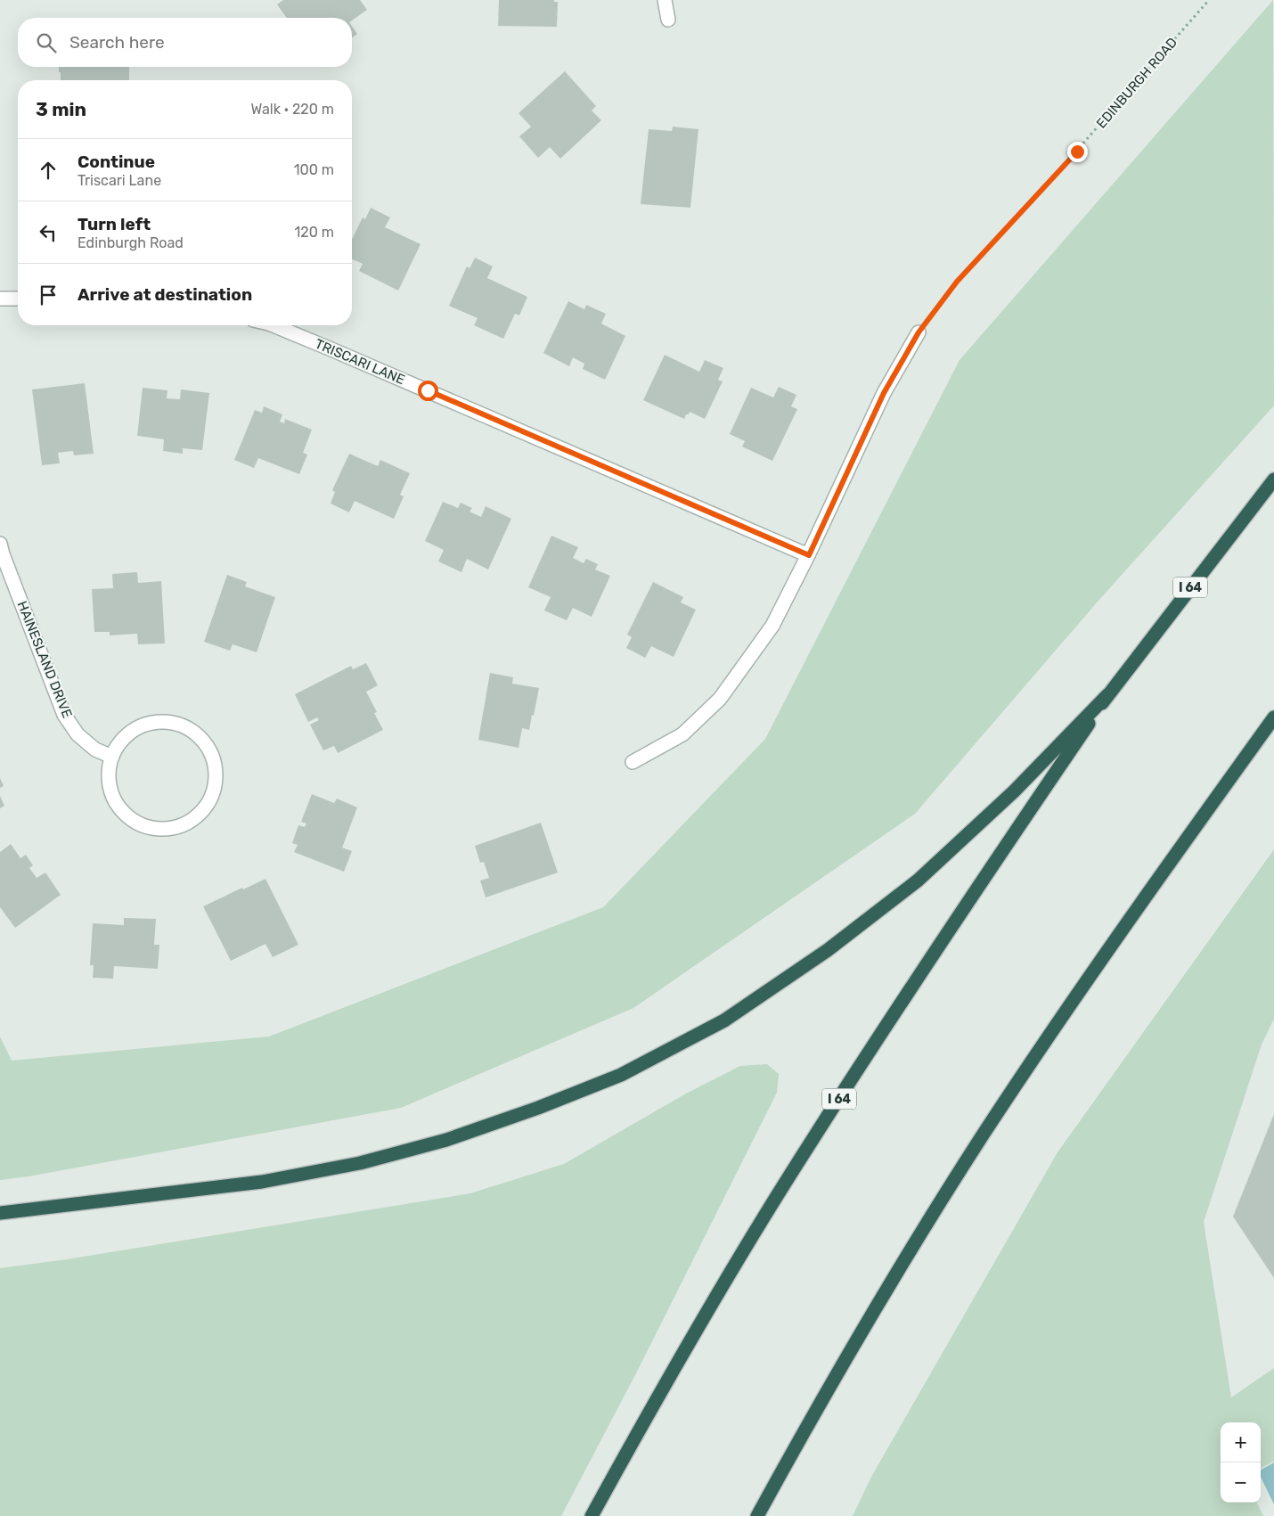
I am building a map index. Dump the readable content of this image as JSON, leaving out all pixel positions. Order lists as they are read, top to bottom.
{
  "streets": {
    "highway": ["I 64"],
    "street": ["TRISCARI LANE", "HAINESLAND DRIVE"],
    "path": ["EDINBURGH ROAD"]
  },
  "page": {
    "search": "Search here",
    "heading": ["3 min", "Walk · 220 m"],
    "list": [
      ["Continue", "Triscari Lane", "100 m"],
      ["Turn left", "Edinburgh Road", "120 m"],
      "Arrive at destination"
    ],
    "map_buttons": ["+", "−"]
  }
}
